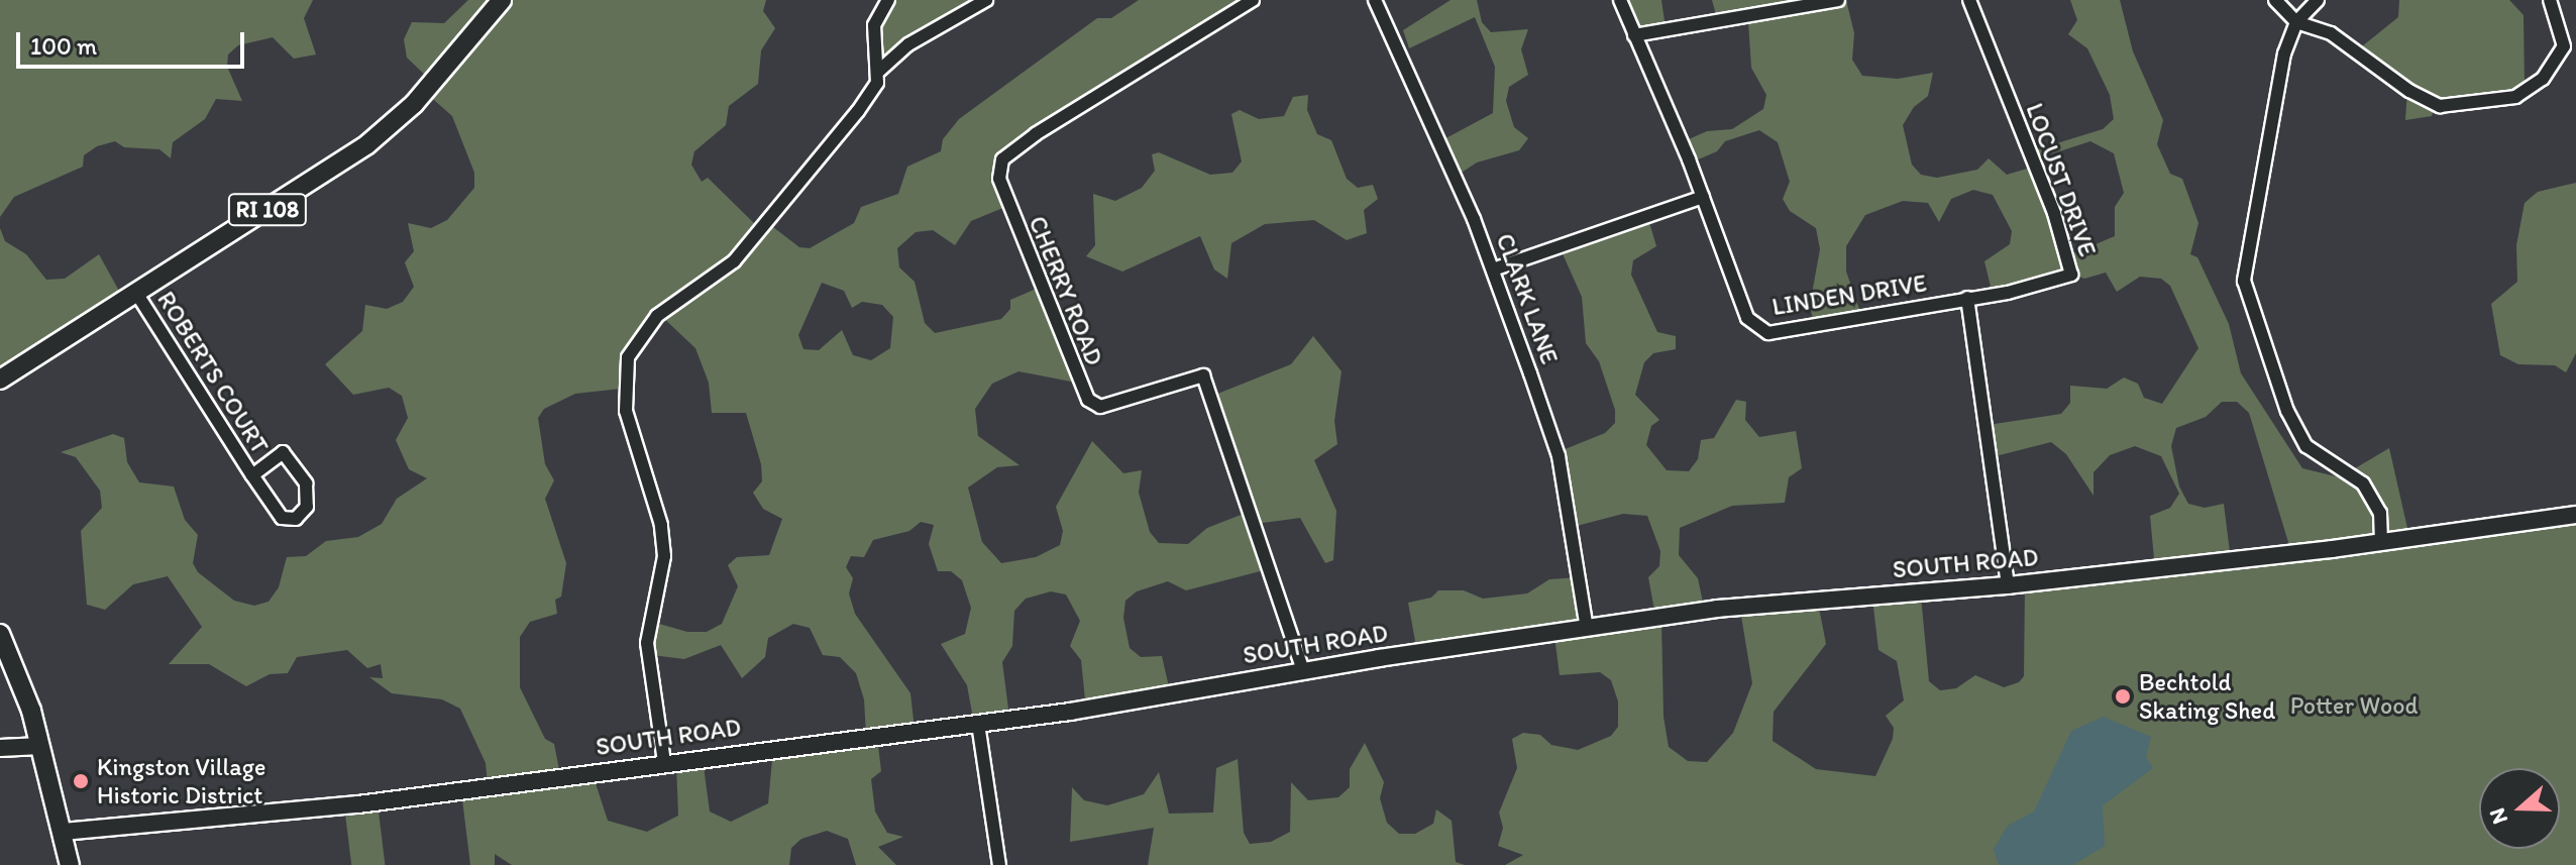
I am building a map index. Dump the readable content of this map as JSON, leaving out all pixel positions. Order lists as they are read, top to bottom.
{
  "streets": {
    "main road": ["RI 108"],
    "street": [
      "LOCUST DRIVE",
      "CHERRY ROAD",
      "LINDEN DRIVE",
      "CLARK LANE",
      "ROBERTS COURT",
      "SOUTH ROAD"
    ]
  },
  "crossings": [
    ["LOCUST DRIVE", "LINDEN DRIVE"],
    ["RI 108", "ROBERTS COURT"],
    ["CHERRY ROAD", "SOUTH ROAD"],
    ["CLARK LANE", "SOUTH ROAD"]
  ],
  "parks": ["Potter Wood"],
  "places": ["Bechtold Skating Shed", "Kingston Village Historic District"],
  "scale_bar": "100 m",
  "north": "left"
}
